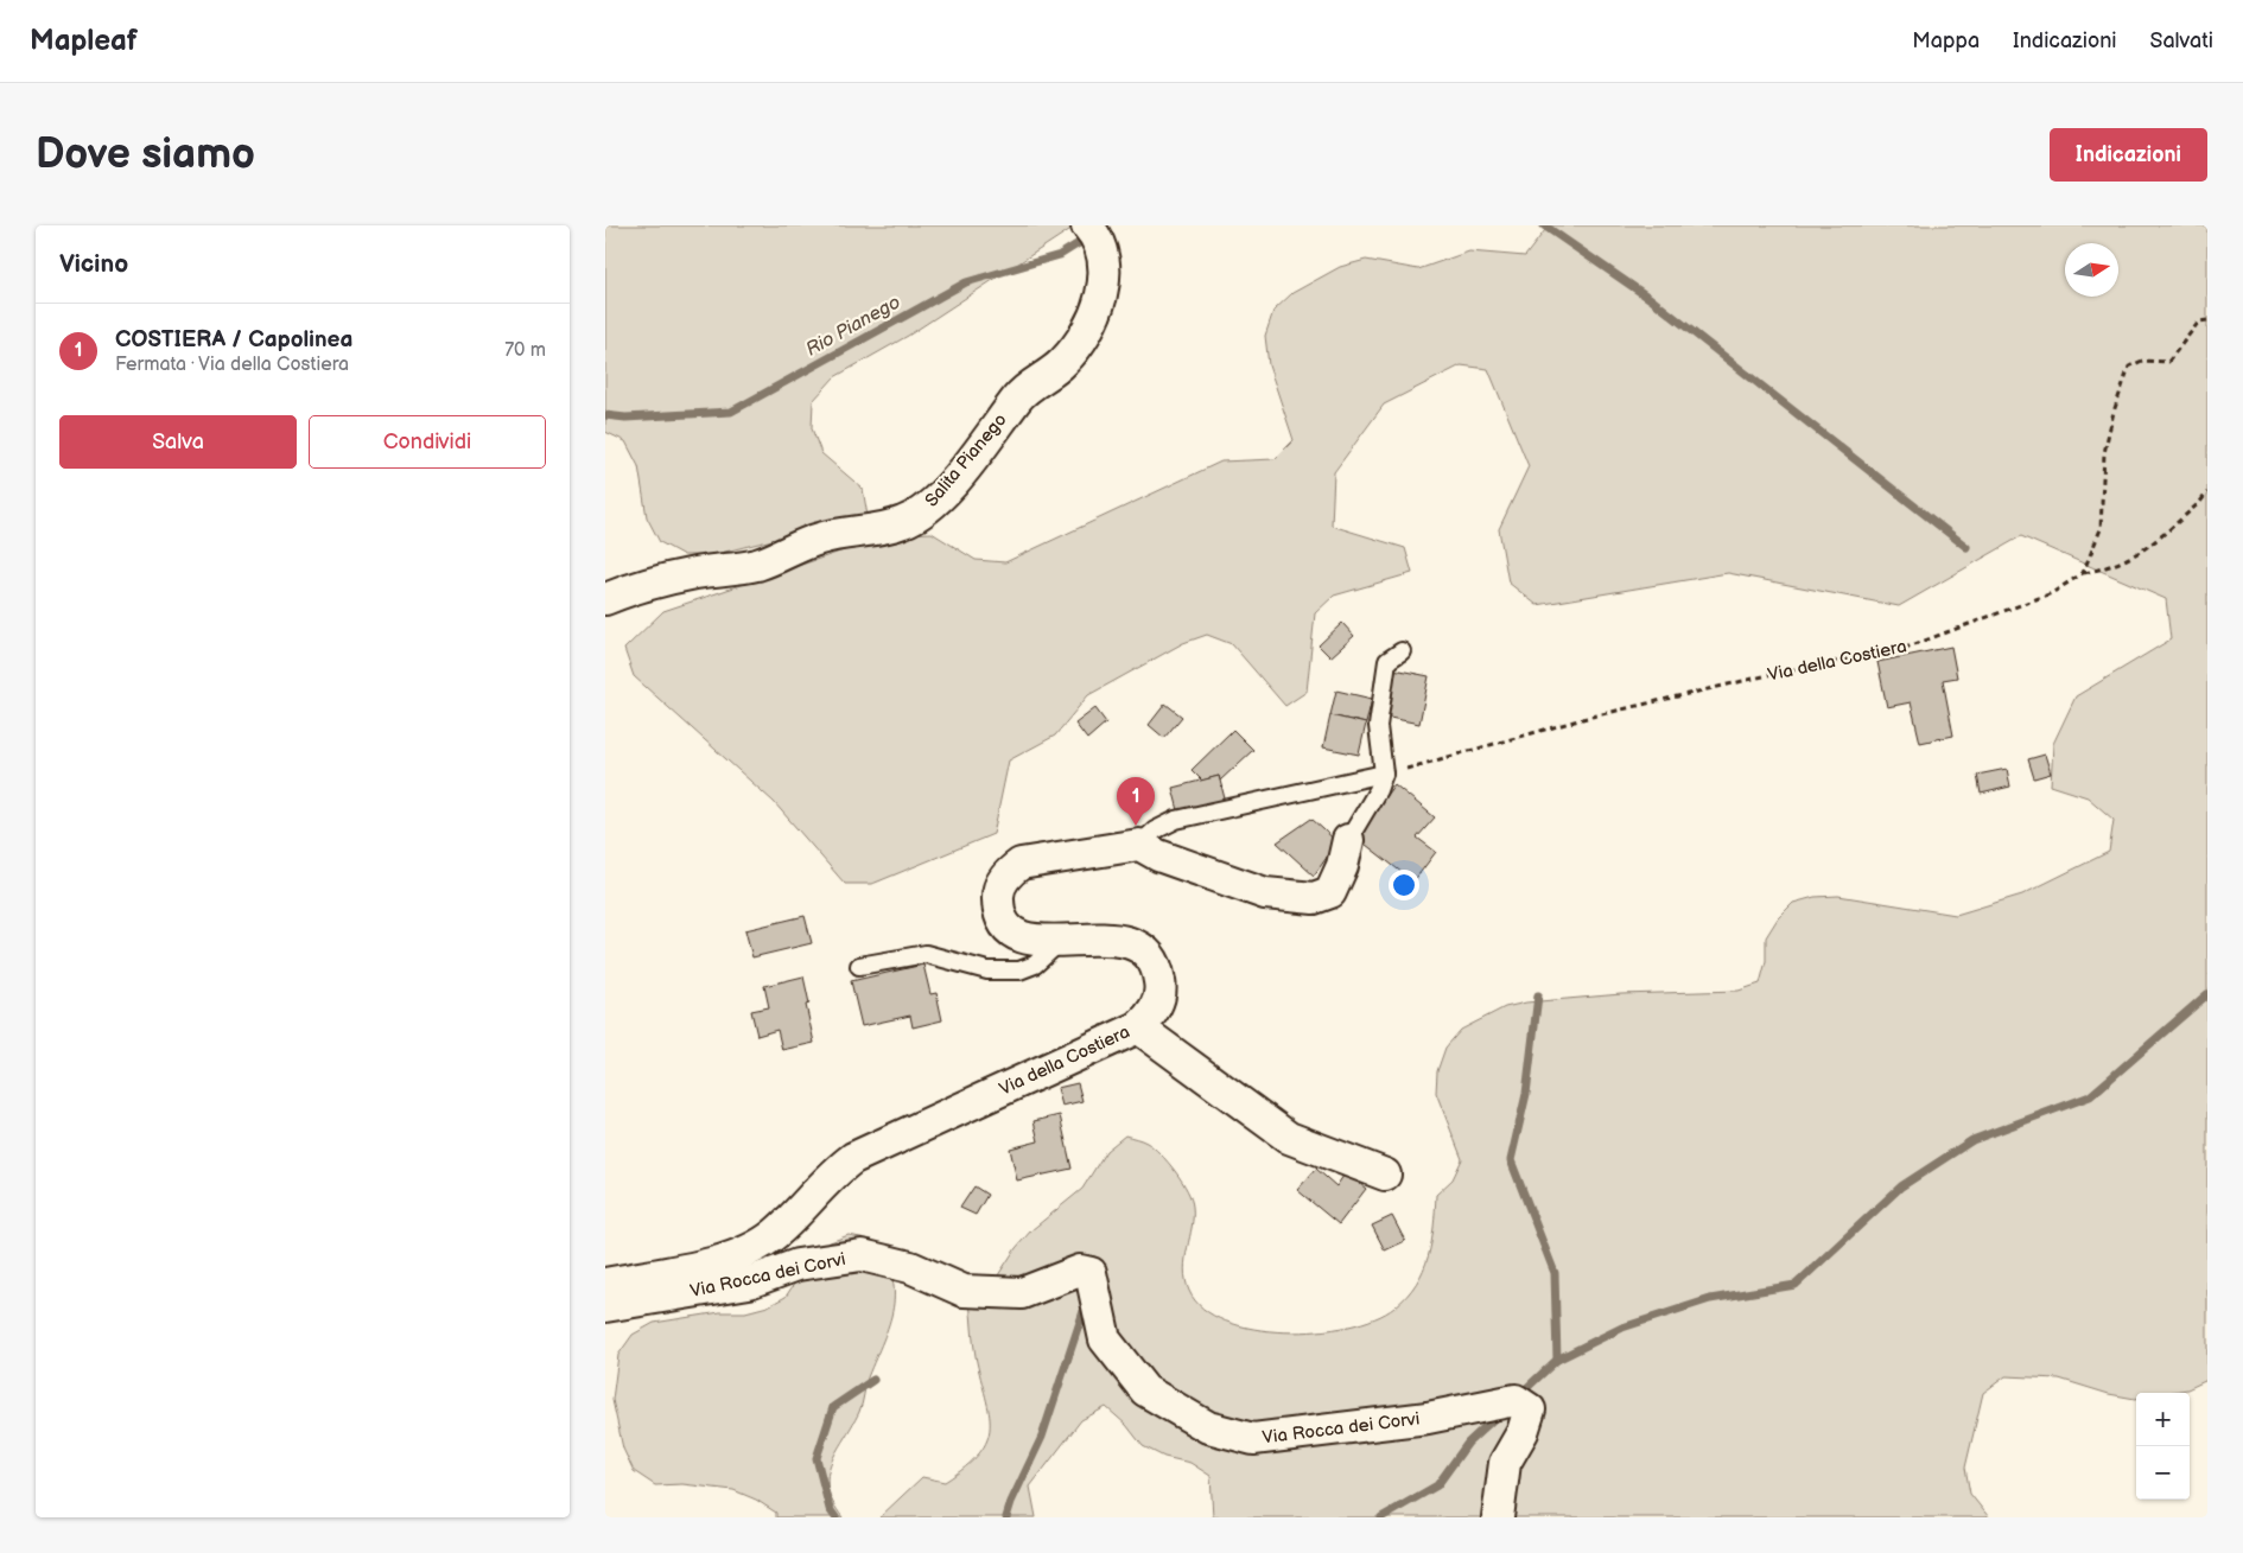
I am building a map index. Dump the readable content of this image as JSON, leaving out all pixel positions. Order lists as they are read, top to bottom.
{
  "streets": {
    "street": ["Salita Pianego", "Via della Costiera", "Via Rocca dei Corvi"]
  },
  "water": ["Rio Pianego"],
  "north": "right",
  "page": {
    "header": "Mapleaf",
    "nav": ["Mappa", "Indicazioni", "Salvati"],
    "buttons": [
      "Indicazioni",
      ["Salva", "Condividi"]
    ],
    "title": "Dove siamo",
    "heading": "Vicino",
    "list": [
      {
        "mark": "1",
        "name": "COSTIERA / Capolinea",
        "note": "Fermata · Via della Costiera",
        "value": "70 m"
      }
    ],
    "pins": "1",
    "map_buttons": ["+", "−"]
  }
}
